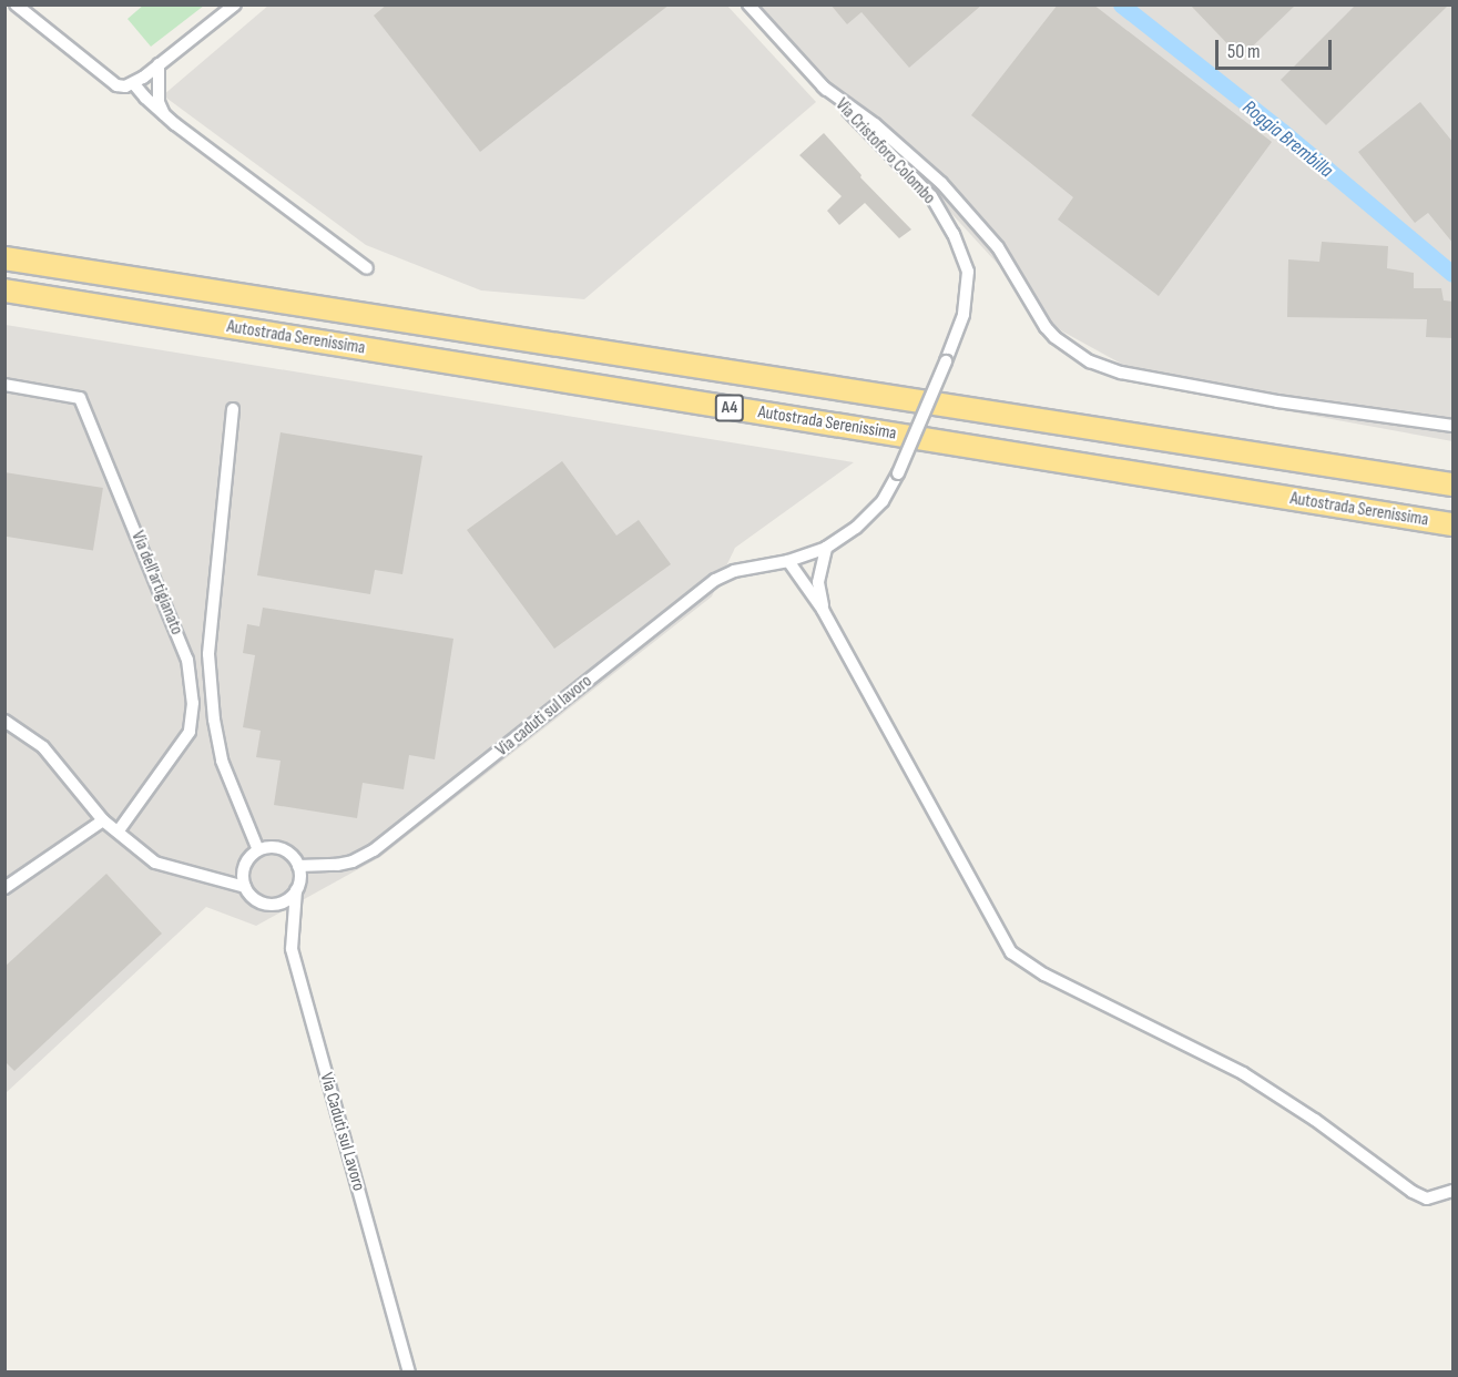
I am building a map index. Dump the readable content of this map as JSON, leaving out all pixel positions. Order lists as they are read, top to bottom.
{
  "streets": {
    "highway": ["Autostrada Serenissima", "A4"],
    "street": [
      "Via Cristoforo Colombo",
      "Via dell'artigianato",
      "Via caduti sul lavoro",
      "Via Caduti sul Lavoro"
    ]
  },
  "crossings": [
    ["Via Cristoforo Colombo", "Via caduti sul lavoro"],
    ["Via caduti sul lavoro", "Via Caduti sul Lavoro"]
  ],
  "water": ["Roggia Brembilla"],
  "scale_bar": "50 m"
}
